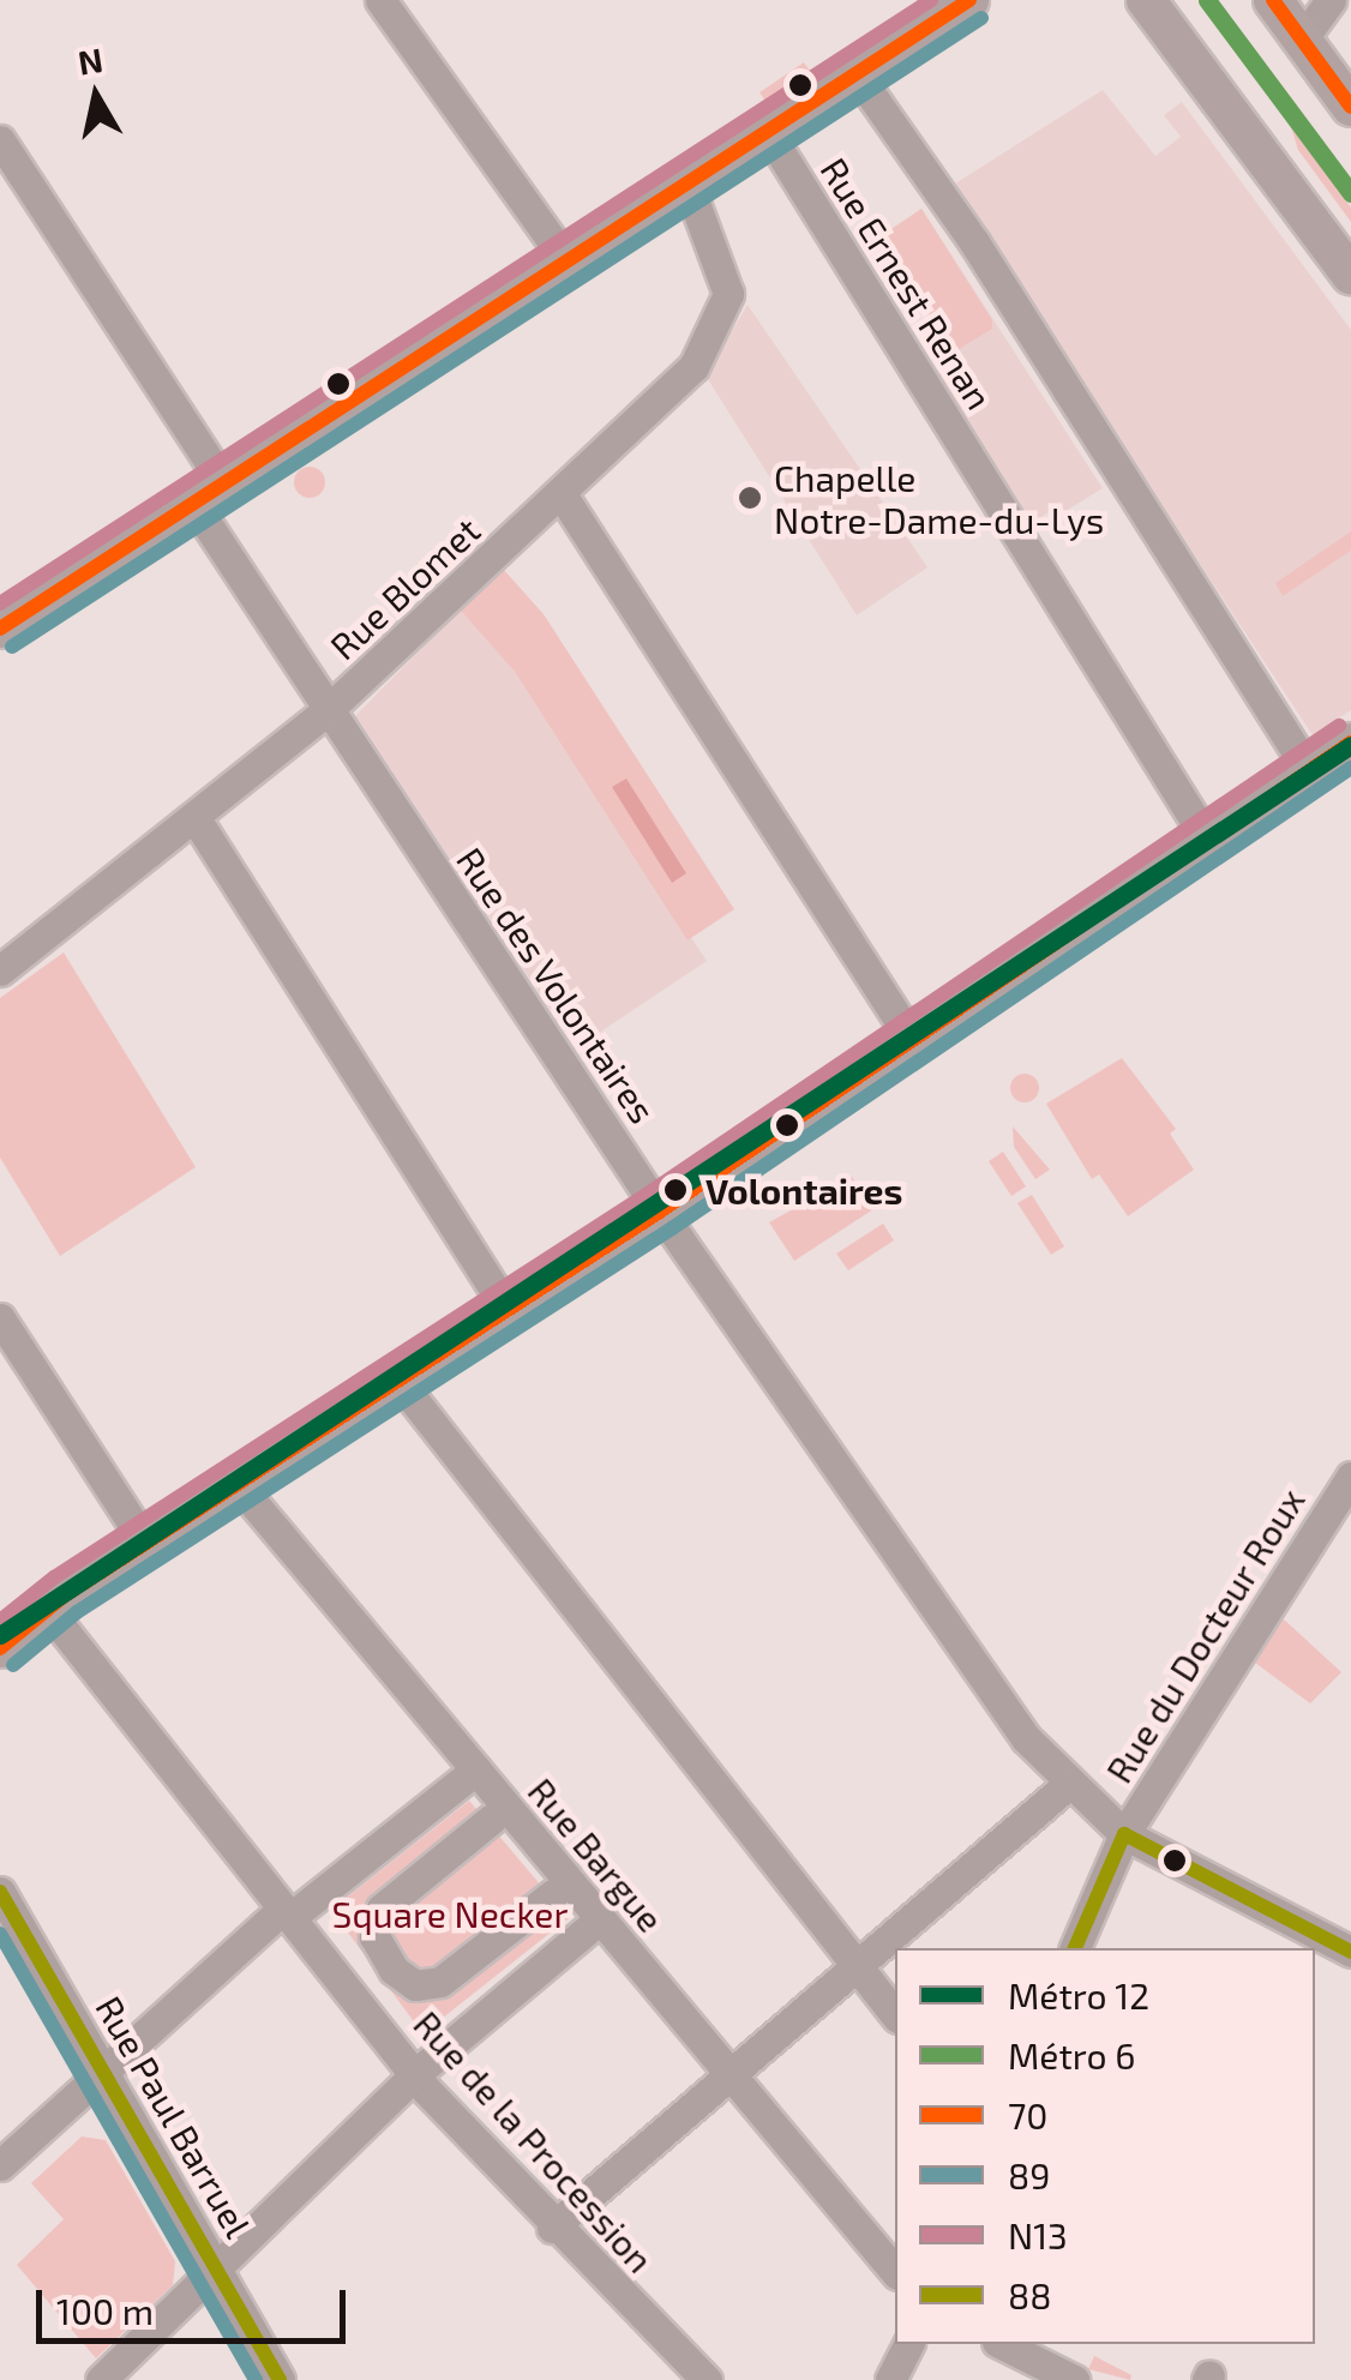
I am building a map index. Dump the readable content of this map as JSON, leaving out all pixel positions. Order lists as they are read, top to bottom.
{
  "streets": {
    "street": [
      "Rue Ernest Renan",
      "Rue Blomet",
      "Rue des Volontaires",
      "Rue du Docteur Roux",
      "Rue Bargue",
      "Rue Paul Barruel",
      "Rue de la Procession"
    ]
  },
  "crossings": [
    ["Rue Blomet", "Rue des Volontaires"],
    ["Rue des Volontaires", "Rue du Docteur Roux"]
  ],
  "parks": ["Square Necker"],
  "places": ["Chapelle Notre-Dame-du-Lys", "Volontaires"],
  "lines": [
    "metro line 6",
    "transit line 70",
    "transit line N13",
    "transit line 89",
    "metro line 12",
    "transit line 88"
  ],
  "legend": [
    "Métro 12",
    "Métro 6",
    "70",
    "89",
    "N13",
    "88"
  ],
  "scale_bar": "100 m",
  "north": "top"
}
